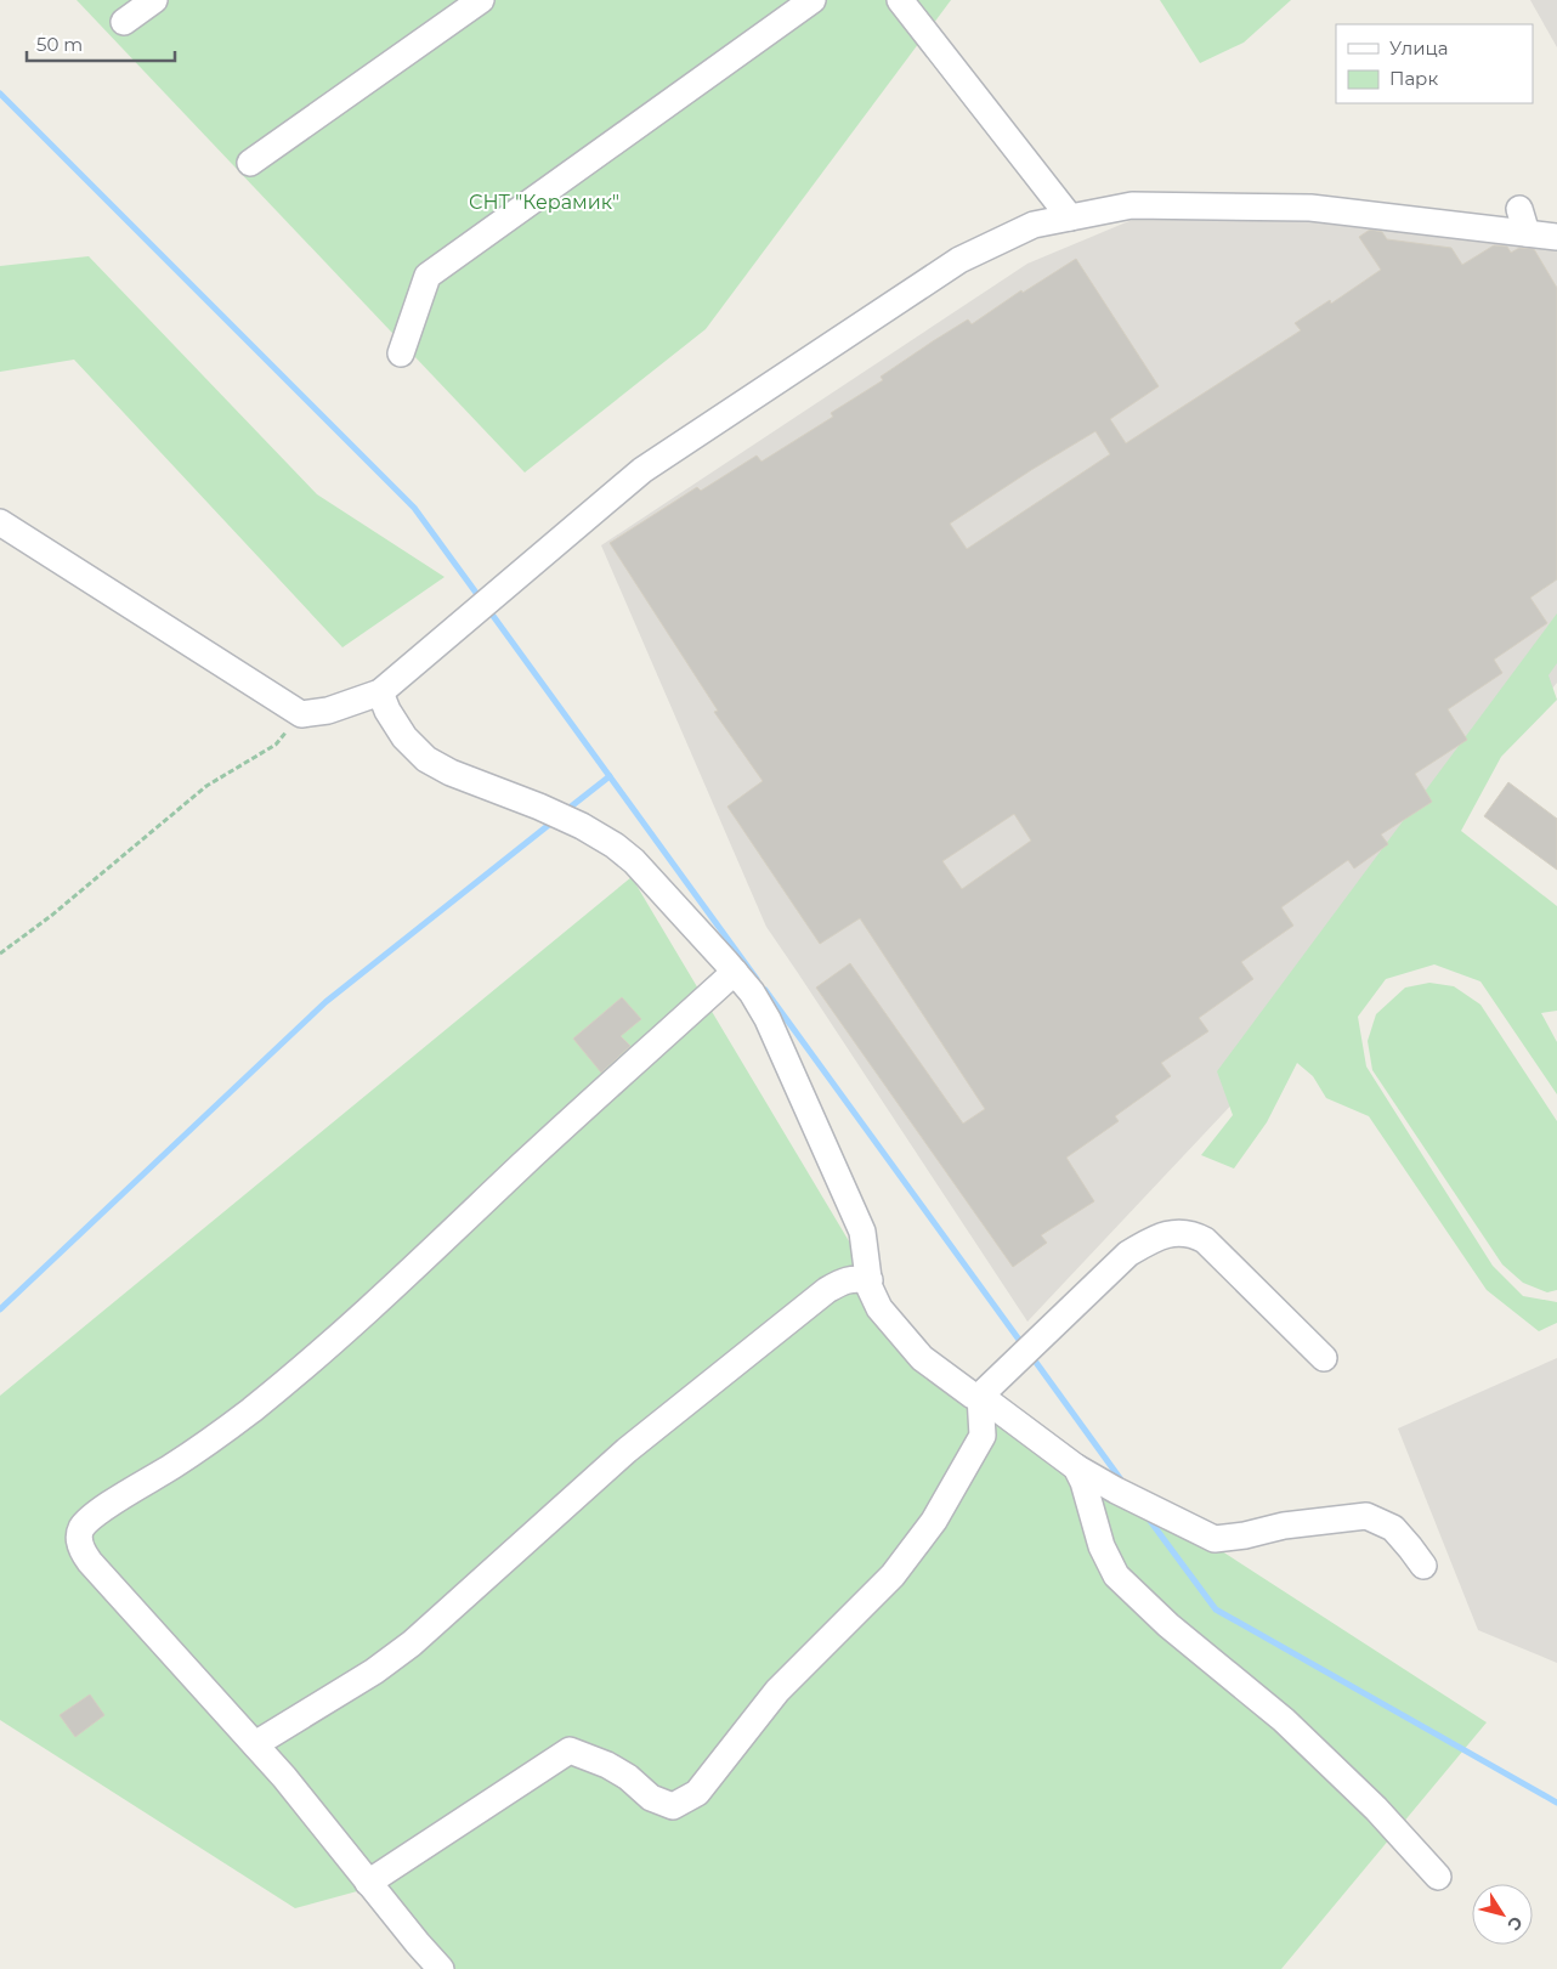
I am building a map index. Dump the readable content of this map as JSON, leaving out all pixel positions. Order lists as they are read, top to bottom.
{
  "parks": ["СНТ \"Керамик\""],
  "legend": ["Улица", "Парк"],
  "scale_bar": "50 m",
  "north": "bottom right"
}
